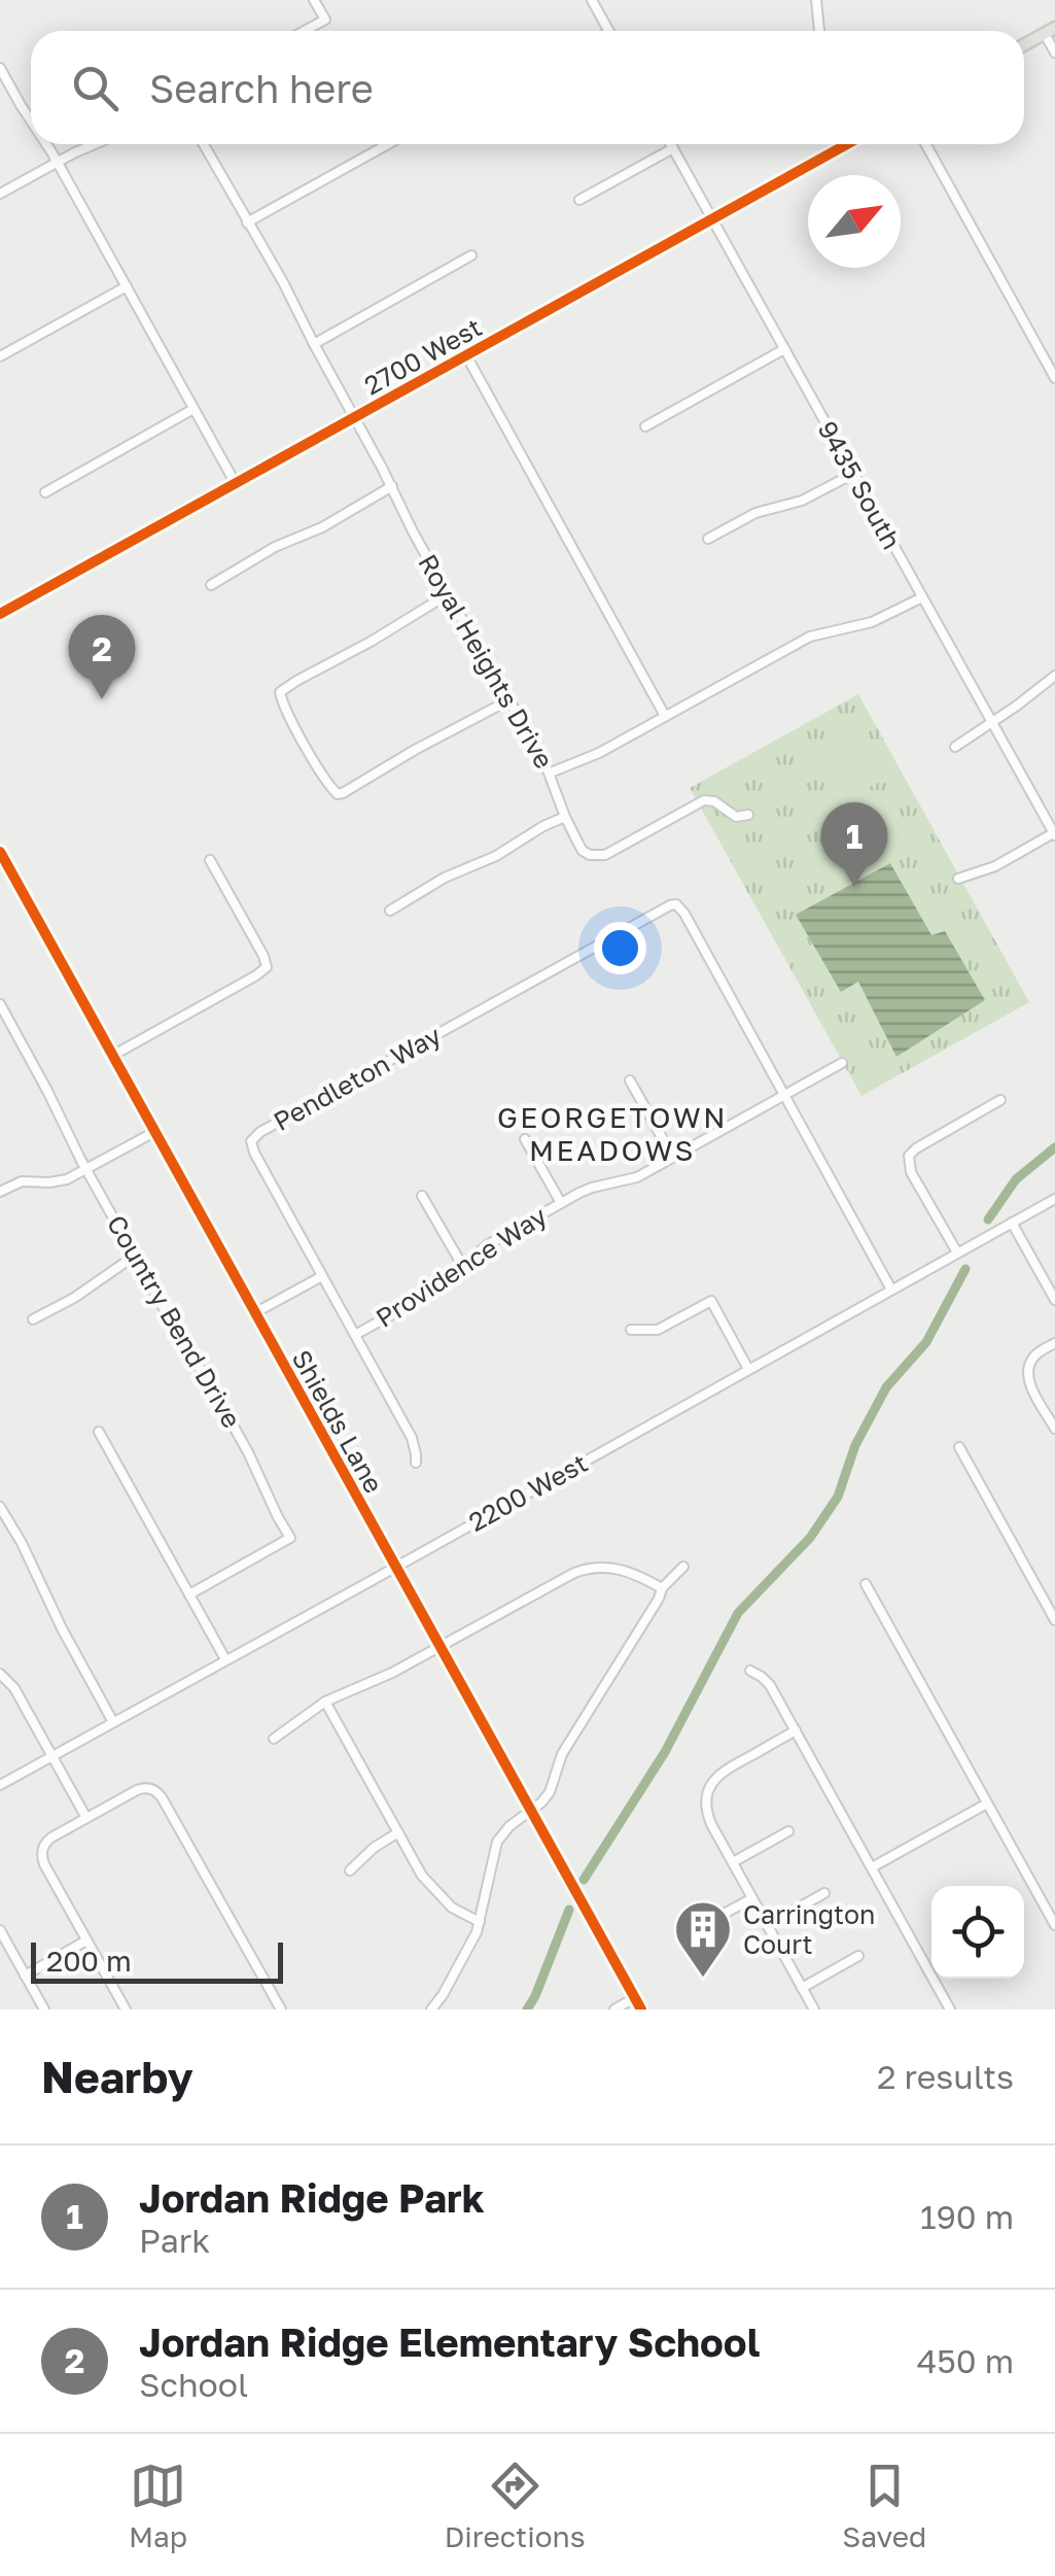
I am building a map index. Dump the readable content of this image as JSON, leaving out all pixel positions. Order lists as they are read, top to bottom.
{
  "streets": {
    "main road": ["2700 West", "Shields Lane"],
    "street": [
      "9435 South",
      "Royal Heights Drive",
      "Pendleton Way",
      "Providence Way",
      "Country Bend Drive",
      "2200 West"
    ]
  },
  "crossings": [
    ["2700 West", "9435 South"],
    ["2700 West", "Royal Heights Drive"],
    ["Pendleton Way", "Providence Way"],
    ["Shields Lane", "2200 West"]
  ],
  "districts": ["GEORGETOWN MEADOWS"],
  "places": {
    "building": ["Carrington Court"]
  },
  "scale_bar": "200 m",
  "north": "top right",
  "page": {
    "search": "Search here",
    "pins": ["2", "1"],
    "scale": "200 m",
    "heading": ["Nearby", "2 results"],
    "list": [
      {
        "mark": "1",
        "name": "Jordan Ridge Park",
        "note": "Park",
        "value": "190 m"
      },
      {
        "mark": "2",
        "name": "Jordan Ridge Elementary School",
        "note": "School",
        "value": "450 m"
      }
    ],
    "nav": ["Map", "Directions", "Saved"]
  }
}
